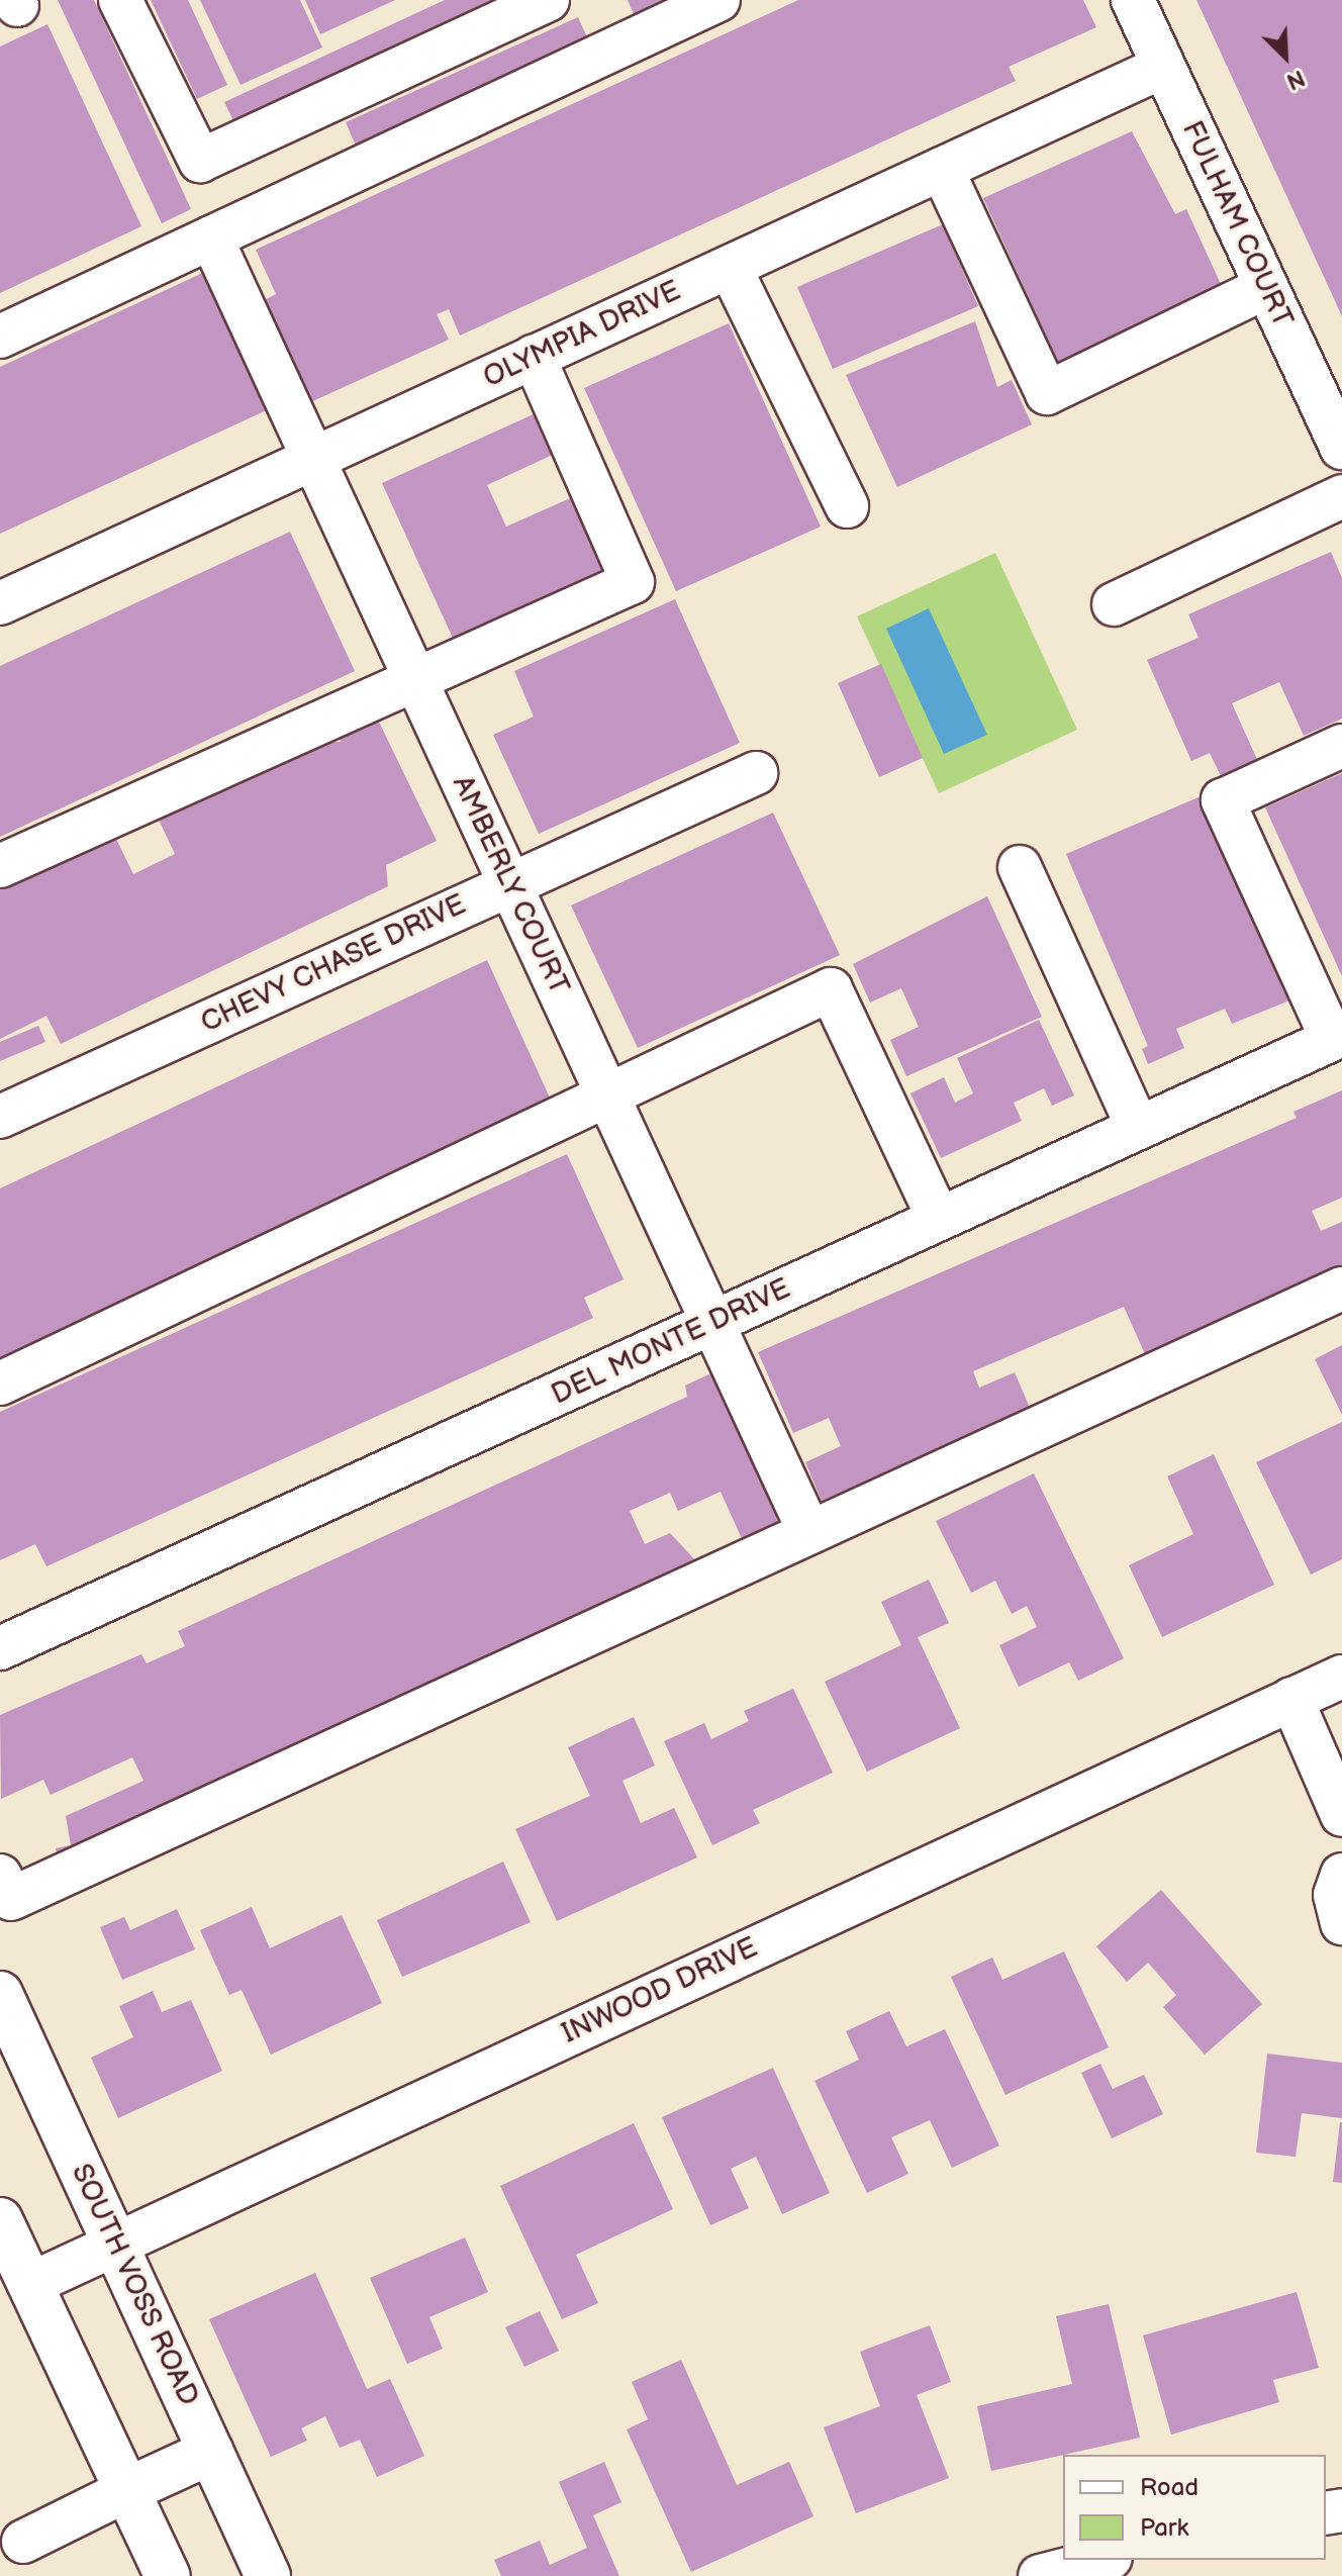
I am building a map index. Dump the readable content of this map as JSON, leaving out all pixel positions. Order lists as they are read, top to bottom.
{
  "streets": {
    "main road": ["SOUTH VOSS ROAD"],
    "street": [
      "FULHAM COURT",
      "OLYMPIA DRIVE",
      "AMBERLY COURT",
      "CHEVY CHASE DRIVE",
      "DEL MONTE DRIVE",
      "INWOOD DRIVE"
    ]
  },
  "crossings": [
    ["FULHAM COURT", "OLYMPIA DRIVE"],
    ["OLYMPIA DRIVE", "AMBERLY COURT"],
    ["AMBERLY COURT", "CHEVY CHASE DRIVE"],
    ["AMBERLY COURT", "DEL MONTE DRIVE"],
    ["INWOOD DRIVE", "SOUTH VOSS ROAD"]
  ],
  "legend": ["Road", "Park"],
  "north": "bottom right"
}
